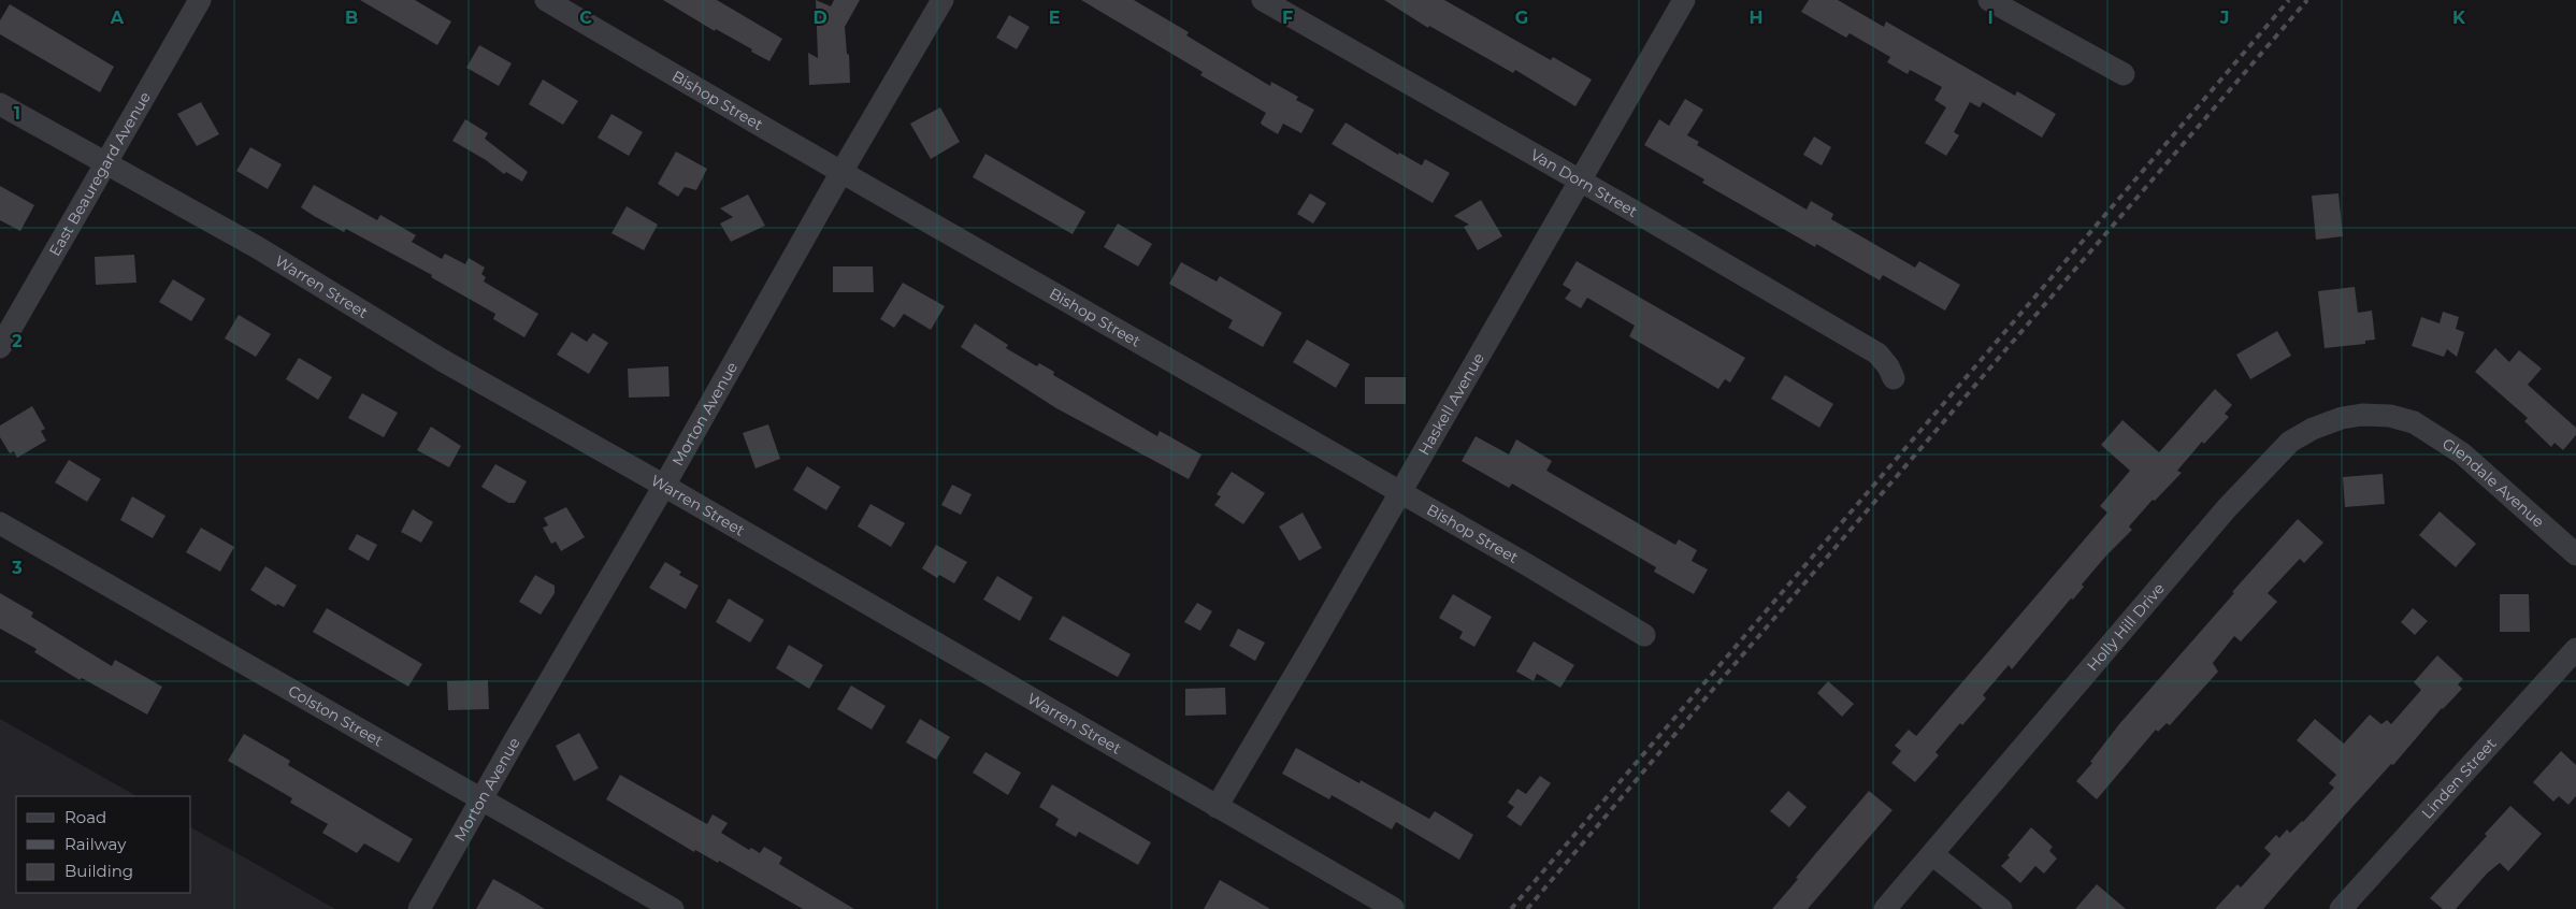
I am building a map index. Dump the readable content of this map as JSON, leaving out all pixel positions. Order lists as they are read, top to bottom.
{
  "streets": {
    "street": [
      "Bishop Street",
      "East Beauregard Avenue",
      "Van Dorn Street",
      "Warren Street",
      "Haskell Avenue",
      "Morton Avenue",
      "Glendale Avenue",
      "Holly Hill Drive",
      "Colston Street",
      "Linden Street"
    ]
  },
  "crossings": [
    ["Bishop Street", "Haskell Avenue"],
    ["Bishop Street", "Morton Avenue"],
    ["East Beauregard Avenue", "Warren Street"],
    ["Van Dorn Street", "Haskell Avenue"],
    ["Warren Street", "Haskell Avenue"],
    ["Warren Street", "Morton Avenue"],
    ["Morton Avenue", "Colston Street"],
    ["Glendale Avenue", "Holly Hill Drive"]
  ],
  "legend": ["Road", "Railway", "Building"],
  "grid": {
    "columns": [
      "A",
      "B",
      "C",
      "D",
      "E",
      "F",
      "G",
      "H",
      "I",
      "J",
      "K"
    ],
    "rows": ["1", "2", "3"]
  }
}
